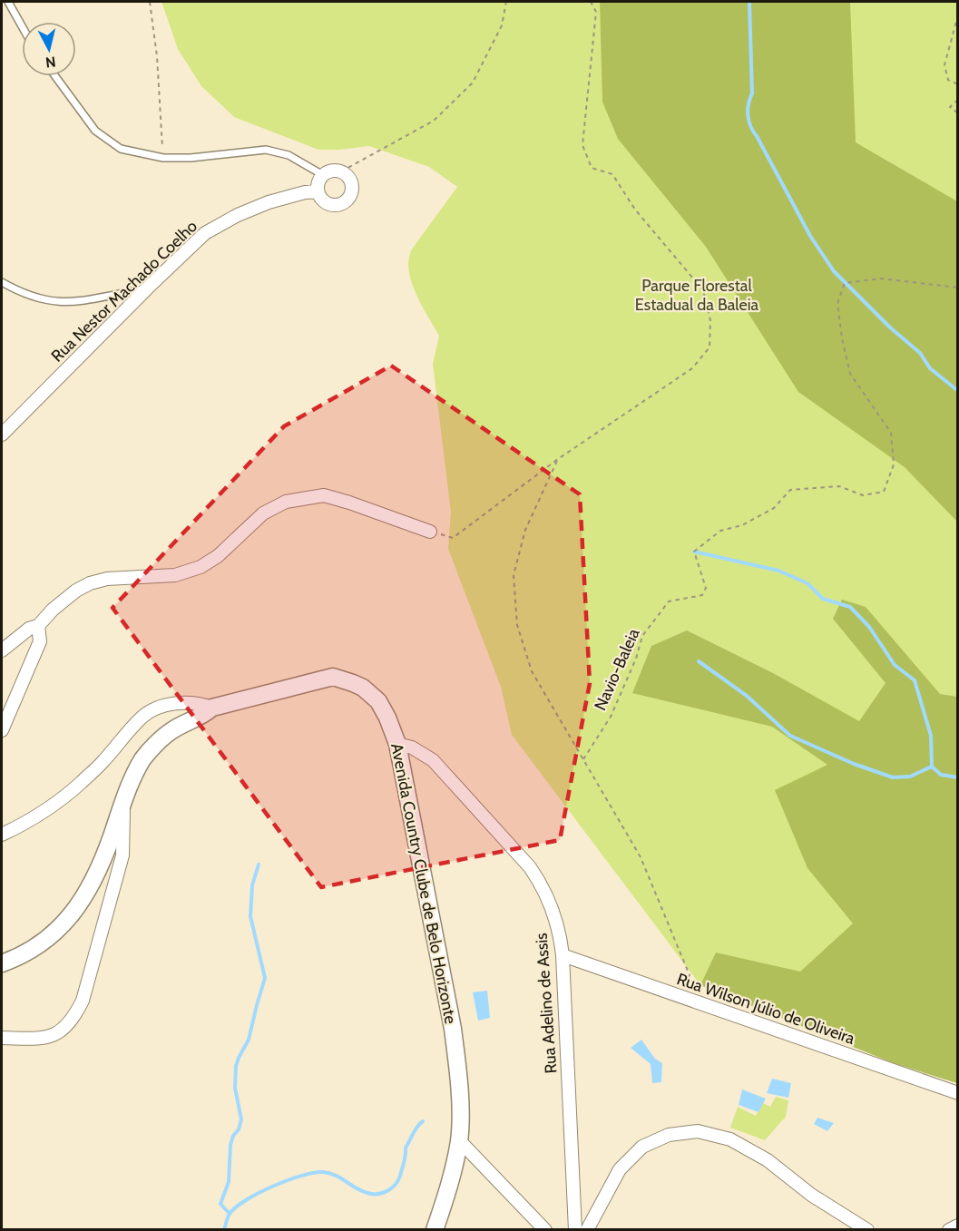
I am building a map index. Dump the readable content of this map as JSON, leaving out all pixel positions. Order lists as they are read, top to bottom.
{
  "streets": {
    "street": [
      "Rua Nestor Machado Coelho",
      "Avenida Country Clube de Belo Horizonte",
      "Rua Adelino de Assis",
      "Rua Wilson Júlio de Oliveira"
    ],
    "path": ["Navio-Baleia"]
  },
  "crossings": [
    ["Avenida Country Clube de Belo Horizonte", "Rua Adelino de Assis"],
    ["Rua Adelino de Assis", "Rua Wilson Júlio de Oliveira"]
  ],
  "parks": ["Parque Florestal Estadual da Baleia"],
  "north": "bottom"
}
